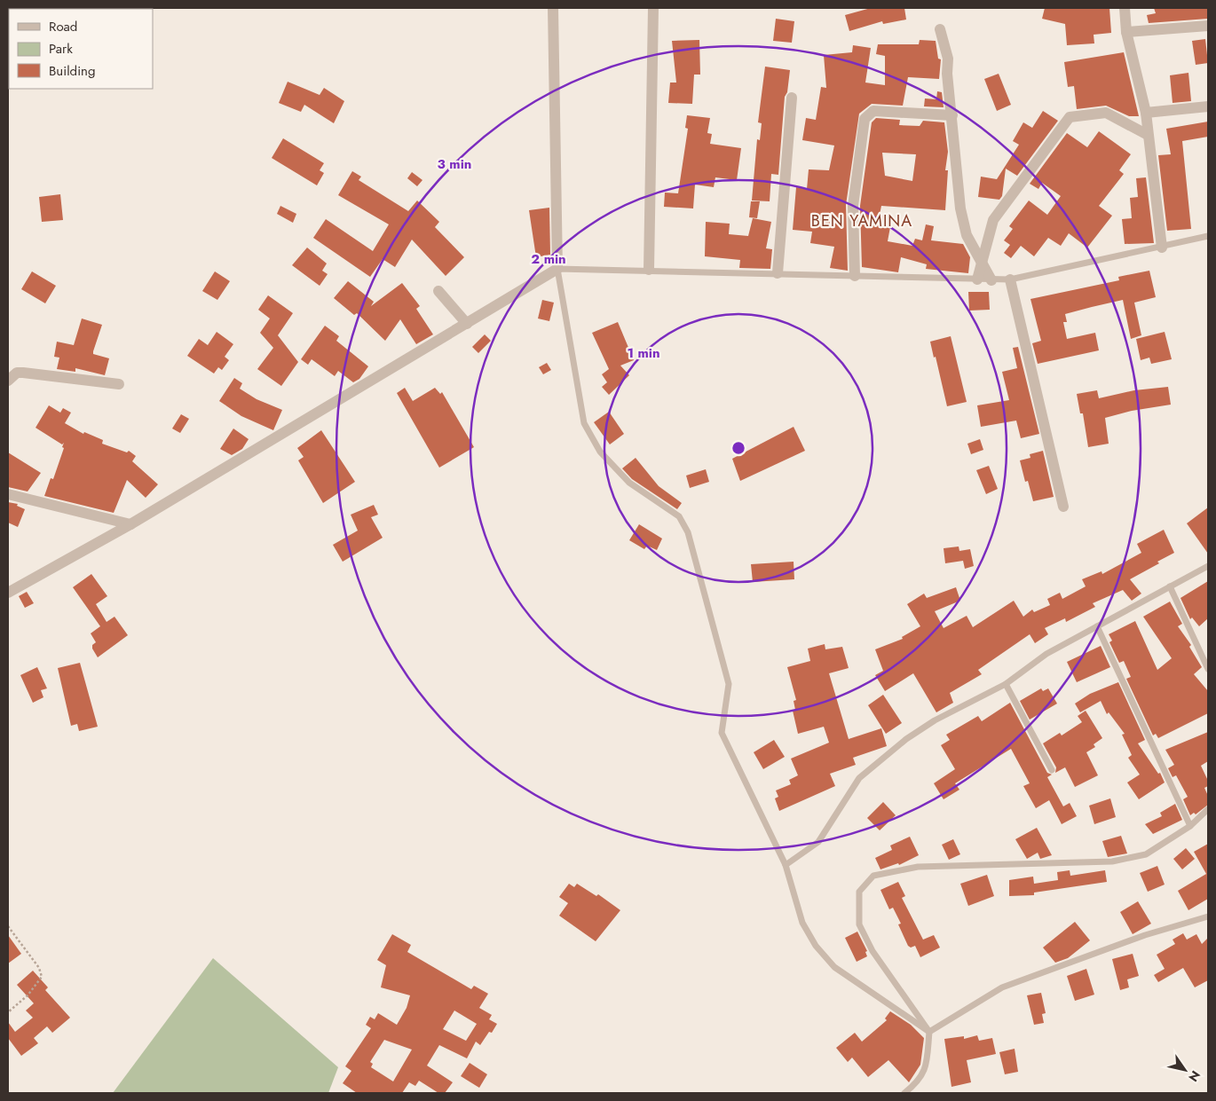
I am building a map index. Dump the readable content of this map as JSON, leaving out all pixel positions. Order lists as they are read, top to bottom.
{
  "districts": ["BEN YAMINA"],
  "legend": ["Road", "Park", "Building"],
  "north": "bottom right",
  "rings": ["3 min", "2 min", "1 min"]
}
